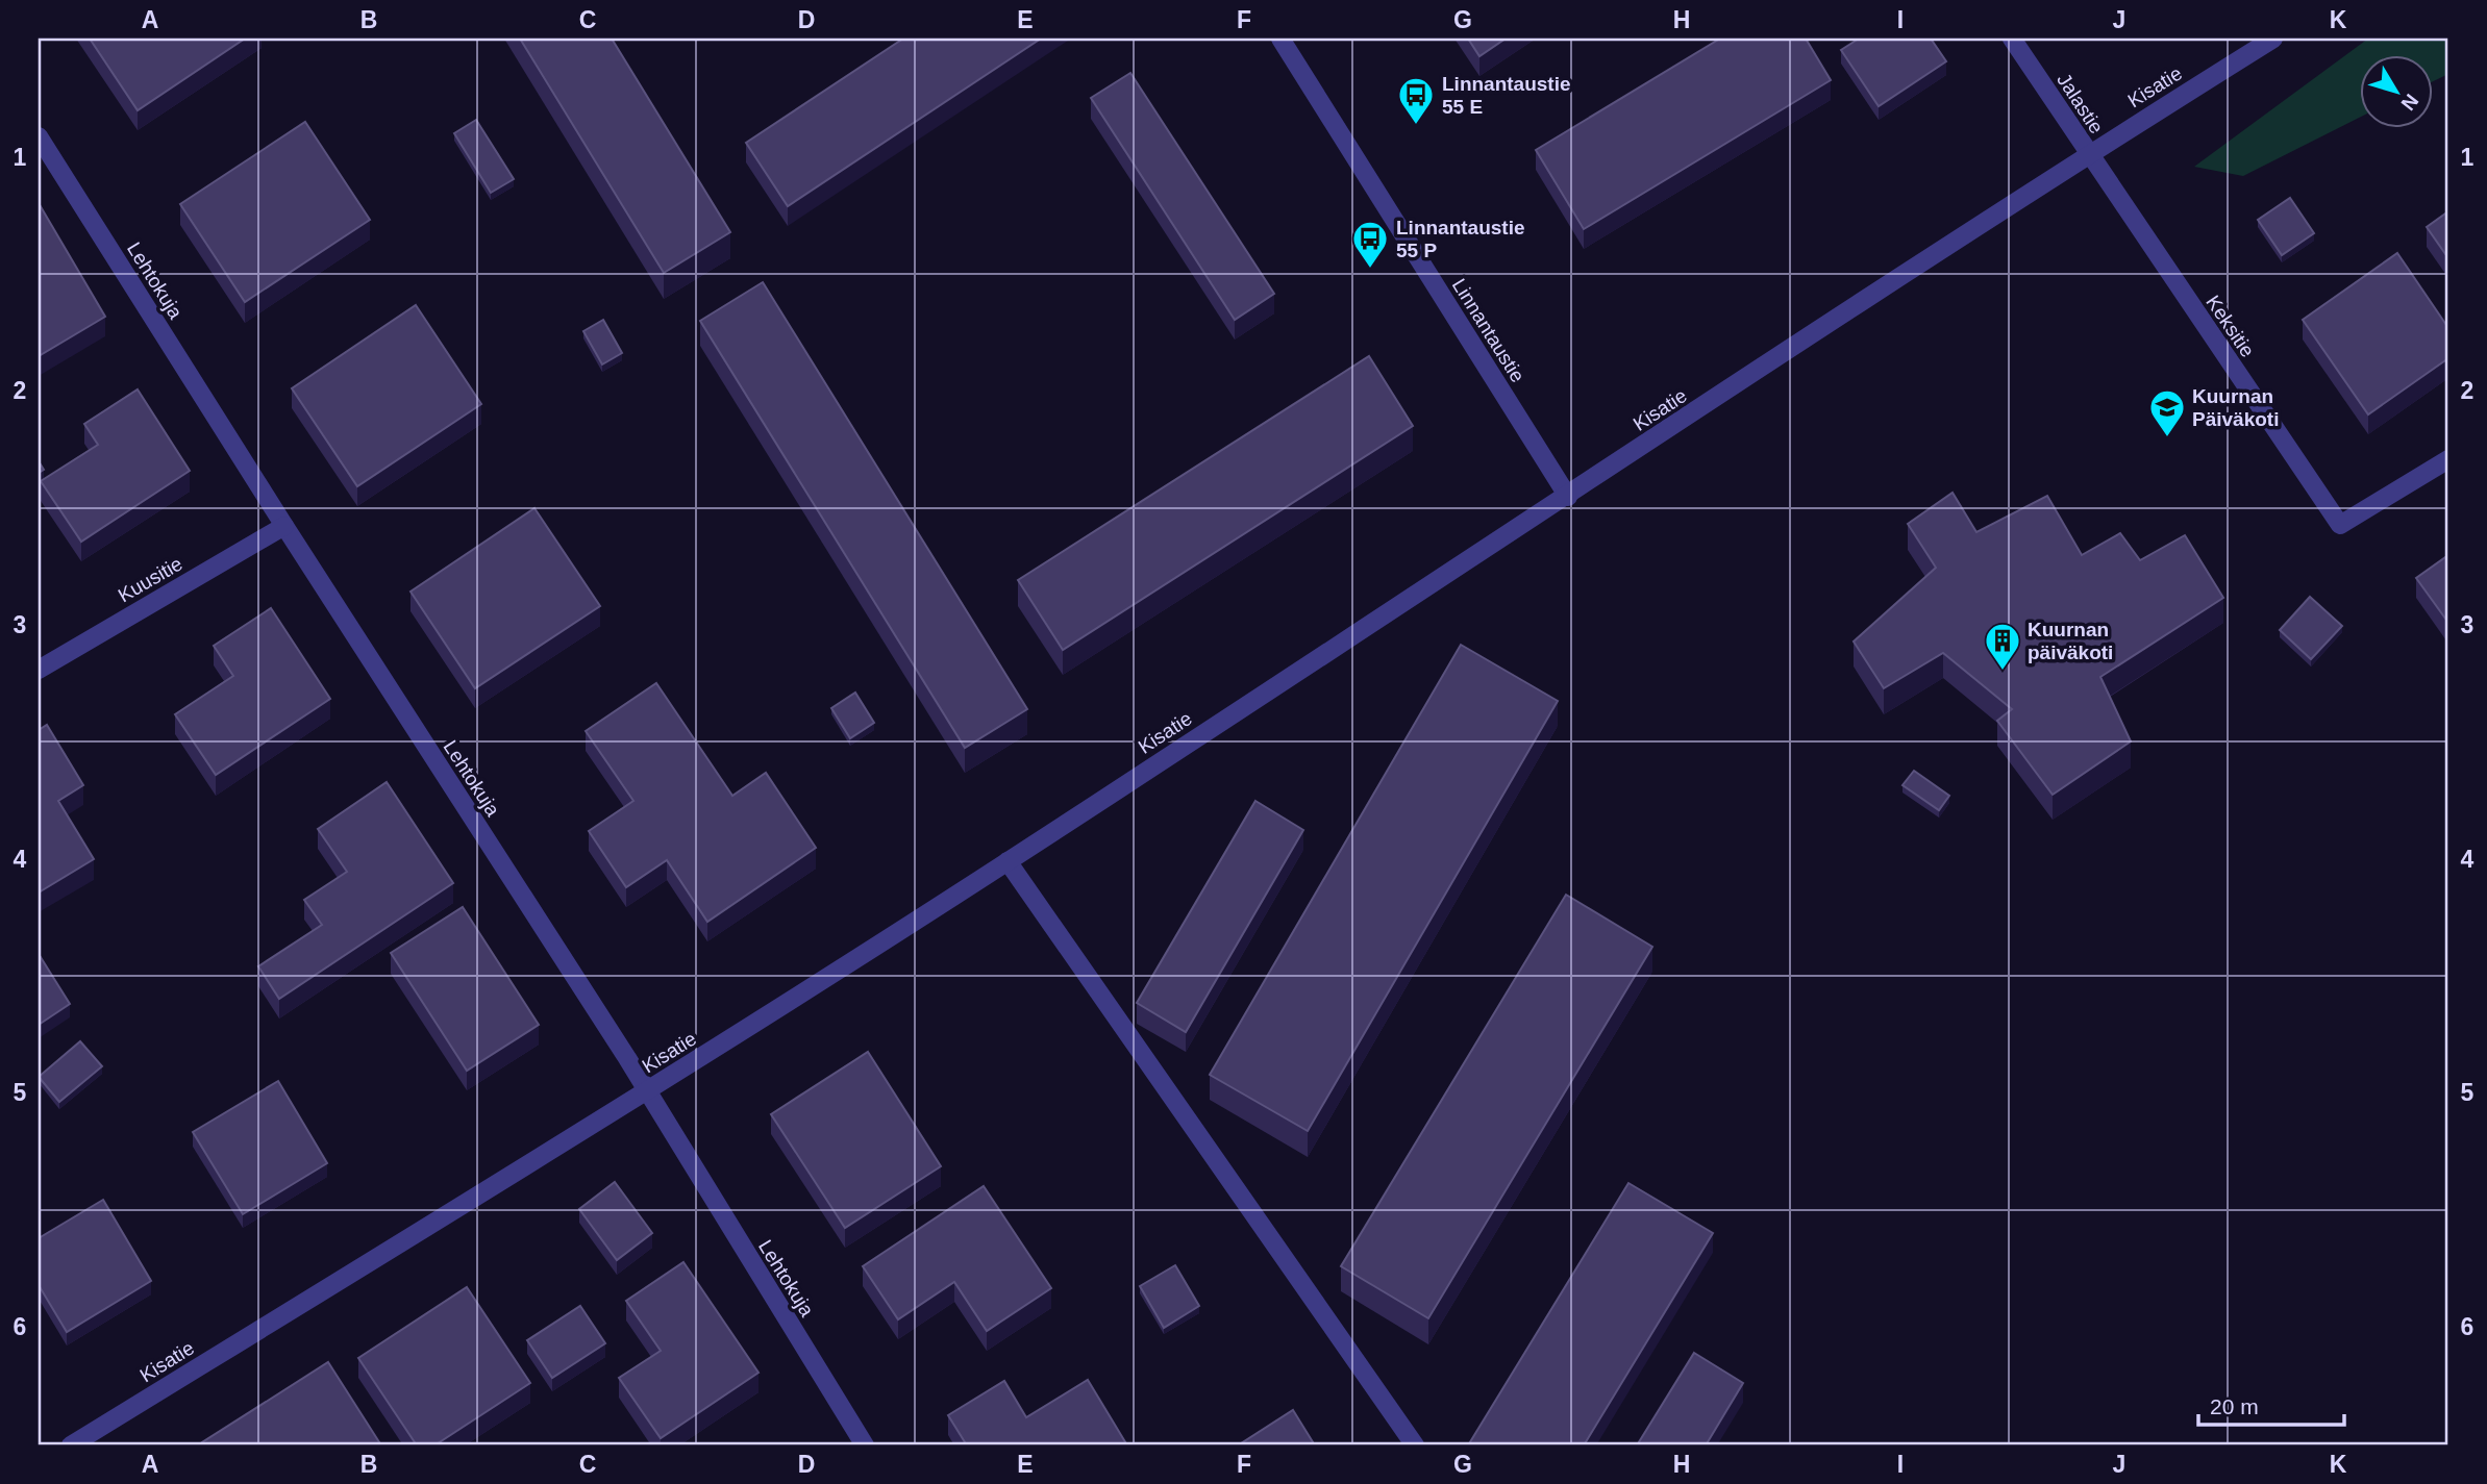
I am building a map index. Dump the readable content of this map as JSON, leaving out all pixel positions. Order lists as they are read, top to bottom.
{
  "streets": {
    "street": [
      "Kisatie",
      "Jalastie",
      "Lehtokuja",
      "Keksitie",
      "Linnantaustie",
      "Kuusitie"
    ]
  },
  "crossings": [
    ["Kisatie", "Jalastie"],
    ["Kisatie", "Lehtokuja"],
    ["Kisatie", "Keksitie"],
    ["Kisatie", "Linnantaustie"],
    ["Jalastie", "Keksitie"],
    ["Lehtokuja", "Kuusitie"]
  ],
  "places": {
    "bus stop": ["Linnantaustie 55 E", "Linnantaustie 55 P"],
    "school or university": ["Kuurnan Päiväkoti"],
    "building": ["Kuurnan päiväkoti"]
  },
  "scale_bar": "20 m",
  "north": "bottom right",
  "grid": {
    "columns": [
      "A",
      "B",
      "C",
      "D",
      "E",
      "F",
      "G",
      "H",
      "I",
      "J",
      "K"
    ],
    "rows": [
      "1",
      "2",
      "3",
      "4",
      "5",
      "6"
    ]
  }
}
